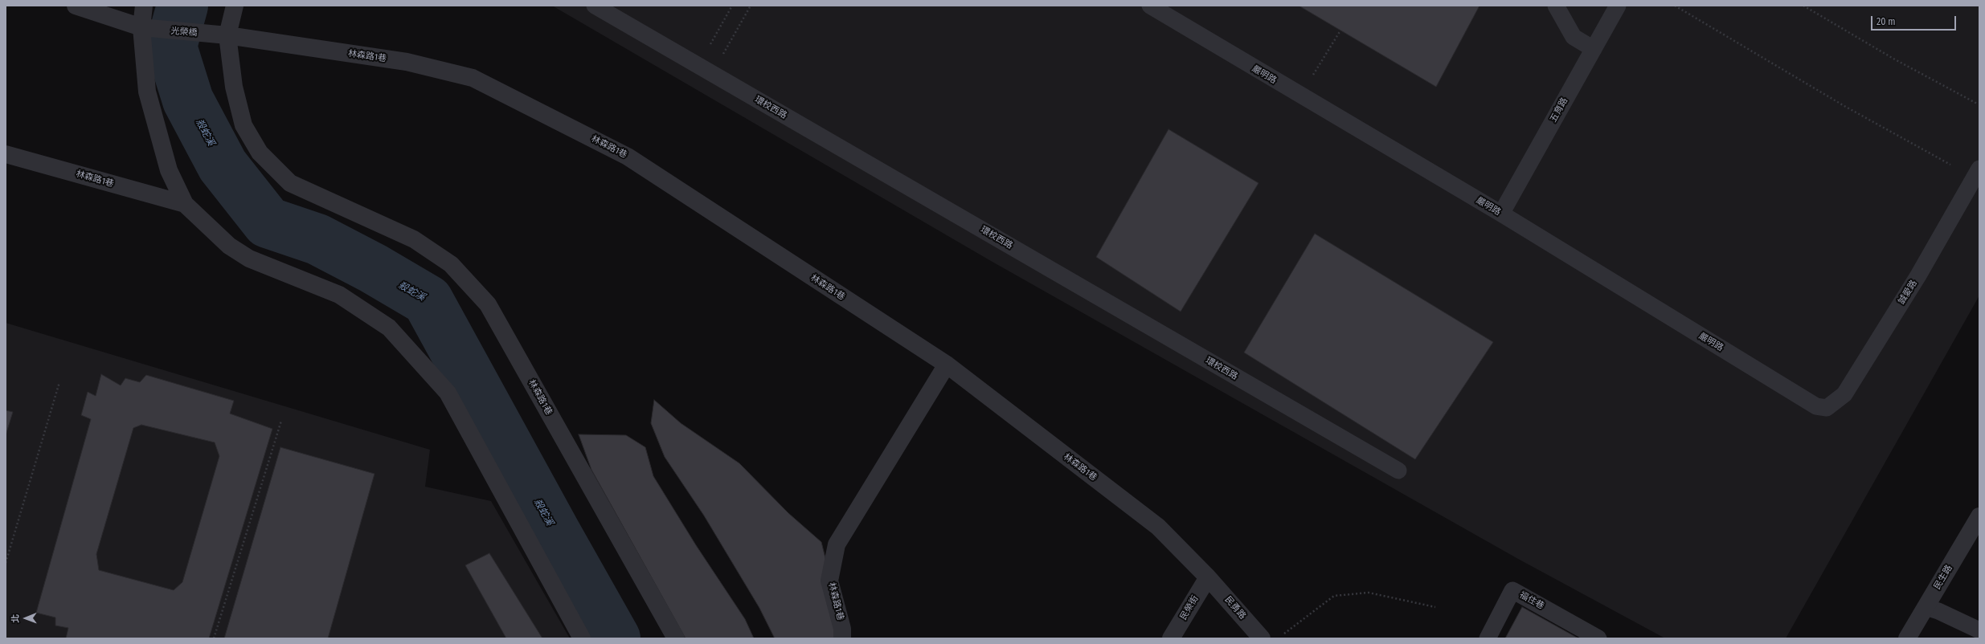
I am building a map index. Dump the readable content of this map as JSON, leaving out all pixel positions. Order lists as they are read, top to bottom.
{
  "streets": {
    "street": [
      "光榮橋",
      "林森路1巷",
      "民生路",
      "民榮街",
      "民勇路"
    ],
    "lane": [
      "嚴明路",
      "環校西路",
      "五育路",
      "誠愛路",
      "福住巷"
    ]
  },
  "crossings": [
    ["光榮橋", "林森路1巷"],
    ["林森路1巷", "民榮街"],
    ["林森路1巷", "民勇路"],
    ["嚴明路", "五育路"],
    ["嚴明路", "誠愛路"],
    ["民榮街", "民勇路"]
  ],
  "water": ["殺蛇溪"],
  "scale_bar": "20 m",
  "north": "left"
}
